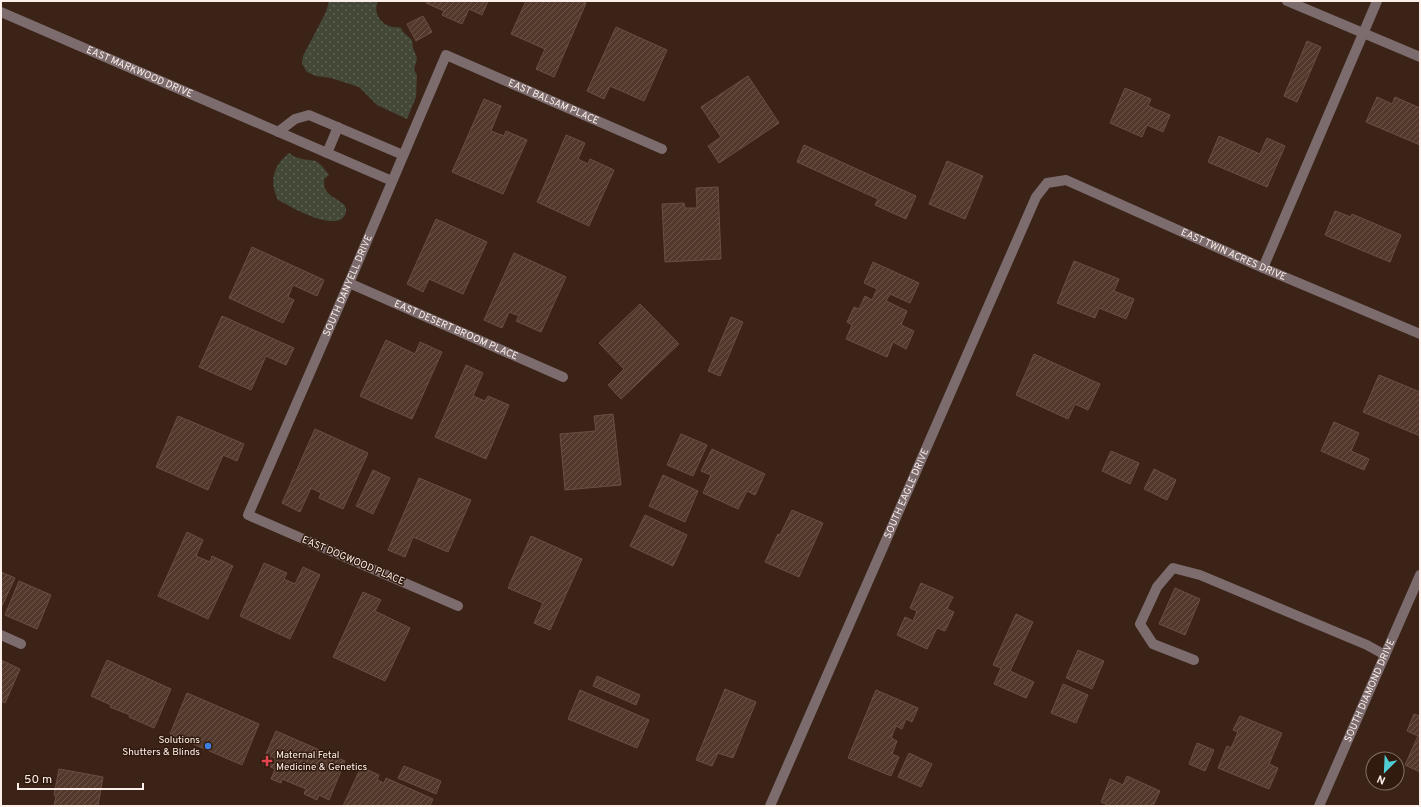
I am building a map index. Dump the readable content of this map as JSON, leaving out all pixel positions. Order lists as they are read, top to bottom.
{
  "streets": {
    "street": [
      "EAST MARKWOOD DRIVE",
      "EAST BALSAM PLACE",
      "EAST TWIN ACRES DRIVE",
      "SOUTH DANYELL DRIVE",
      "EAST DESERT BROOM PLACE",
      "SOUTH EAGLE DRIVE",
      "EAST DOGWOOD PLACE",
      "SOUTH DIAMOND DRIVE"
    ]
  },
  "crossings": [
    ["EAST MARKWOOD DRIVE", "SOUTH DANYELL DRIVE"],
    ["EAST BALSAM PLACE", "SOUTH DANYELL DRIVE"],
    ["EAST TWIN ACRES DRIVE", "SOUTH EAGLE DRIVE"],
    ["SOUTH DANYELL DRIVE", "EAST DESERT BROOM PLACE"],
    ["SOUTH DANYELL DRIVE", "EAST DOGWOOD PLACE"]
  ],
  "places": {
    "other": ["Solutions Shutters & Blinds"],
    "health": ["Maternal Fetal Medicine & Genetics"]
  },
  "scale_bar": "50 m",
  "north": "bottom left"
}
